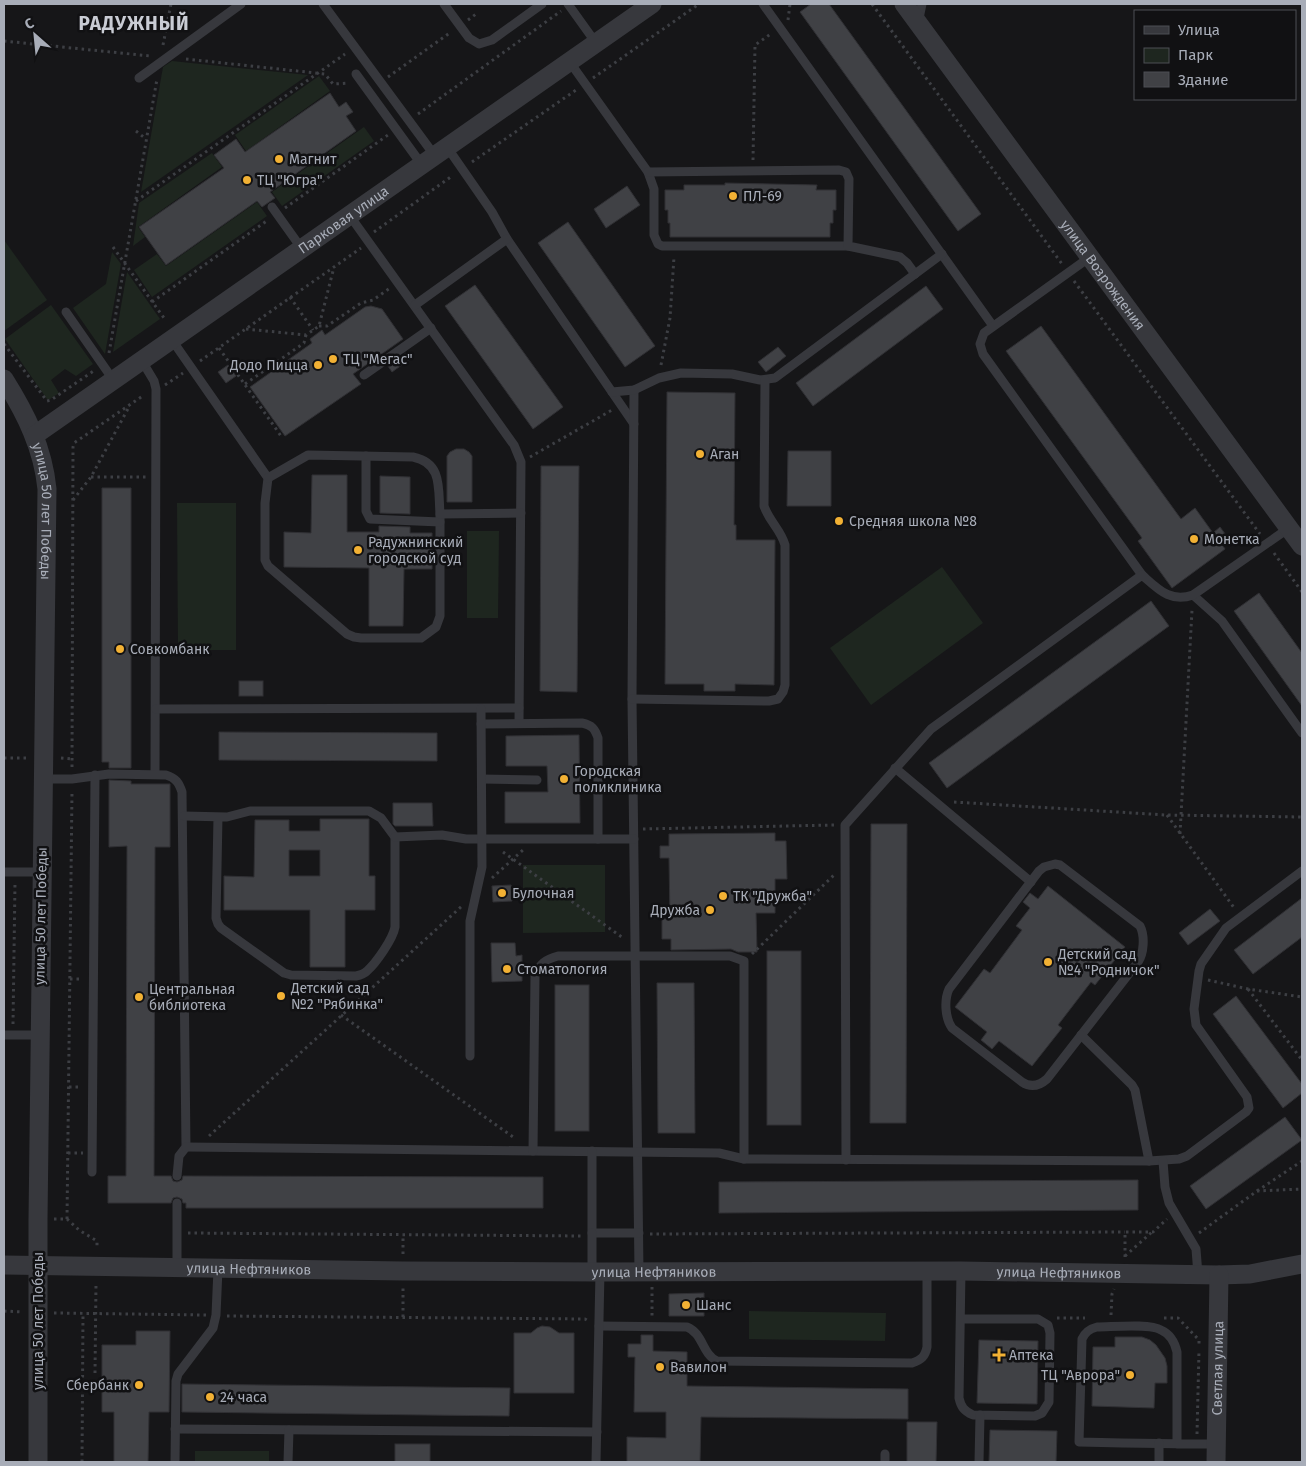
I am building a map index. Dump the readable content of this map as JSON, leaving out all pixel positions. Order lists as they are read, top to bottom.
{
  "streets": {
    "street": [
      "Парковая улица",
      "улица Возрождения",
      "улица 50 лет Победы",
      "улица Нефтяников",
      "Светлая улица"
    ]
  },
  "crossings": [
    ["Парковая улица", "улица 50 лет Победы"],
    ["улица 50 лет Победы", "улица Нефтяников"],
    ["улица Нефтяников", "Светлая улица"]
  ],
  "districts": ["РАДУЖНЫЙ"],
  "places": {
    "other": [
      "Магнит",
      "ТЦ \"Югра\"",
      "ПЛ-69",
      "ТЦ \"Мегас\"",
      "Додо Пицца",
      "Аган",
      "Средняя школа №8",
      "Монетка",
      "Радужнинский городской суд",
      "Совкомбанк",
      "Городская поликлиника",
      "Булочная",
      "ТК \"Дружба\"",
      "Дружба",
      "Детский сад №4 \"Родничок\"",
      "Стоматология",
      "Детский сад №2 \"Рябинка\"",
      "Центральная библиотека",
      "Шанс",
      "Вавилон",
      "ТЦ \"Аврора\"",
      "Сбербанк",
      "24 часа"
    ],
    "health": ["Аптека"]
  },
  "legend": ["Улица", "Парк", "Здание"],
  "north": "top left"
}
